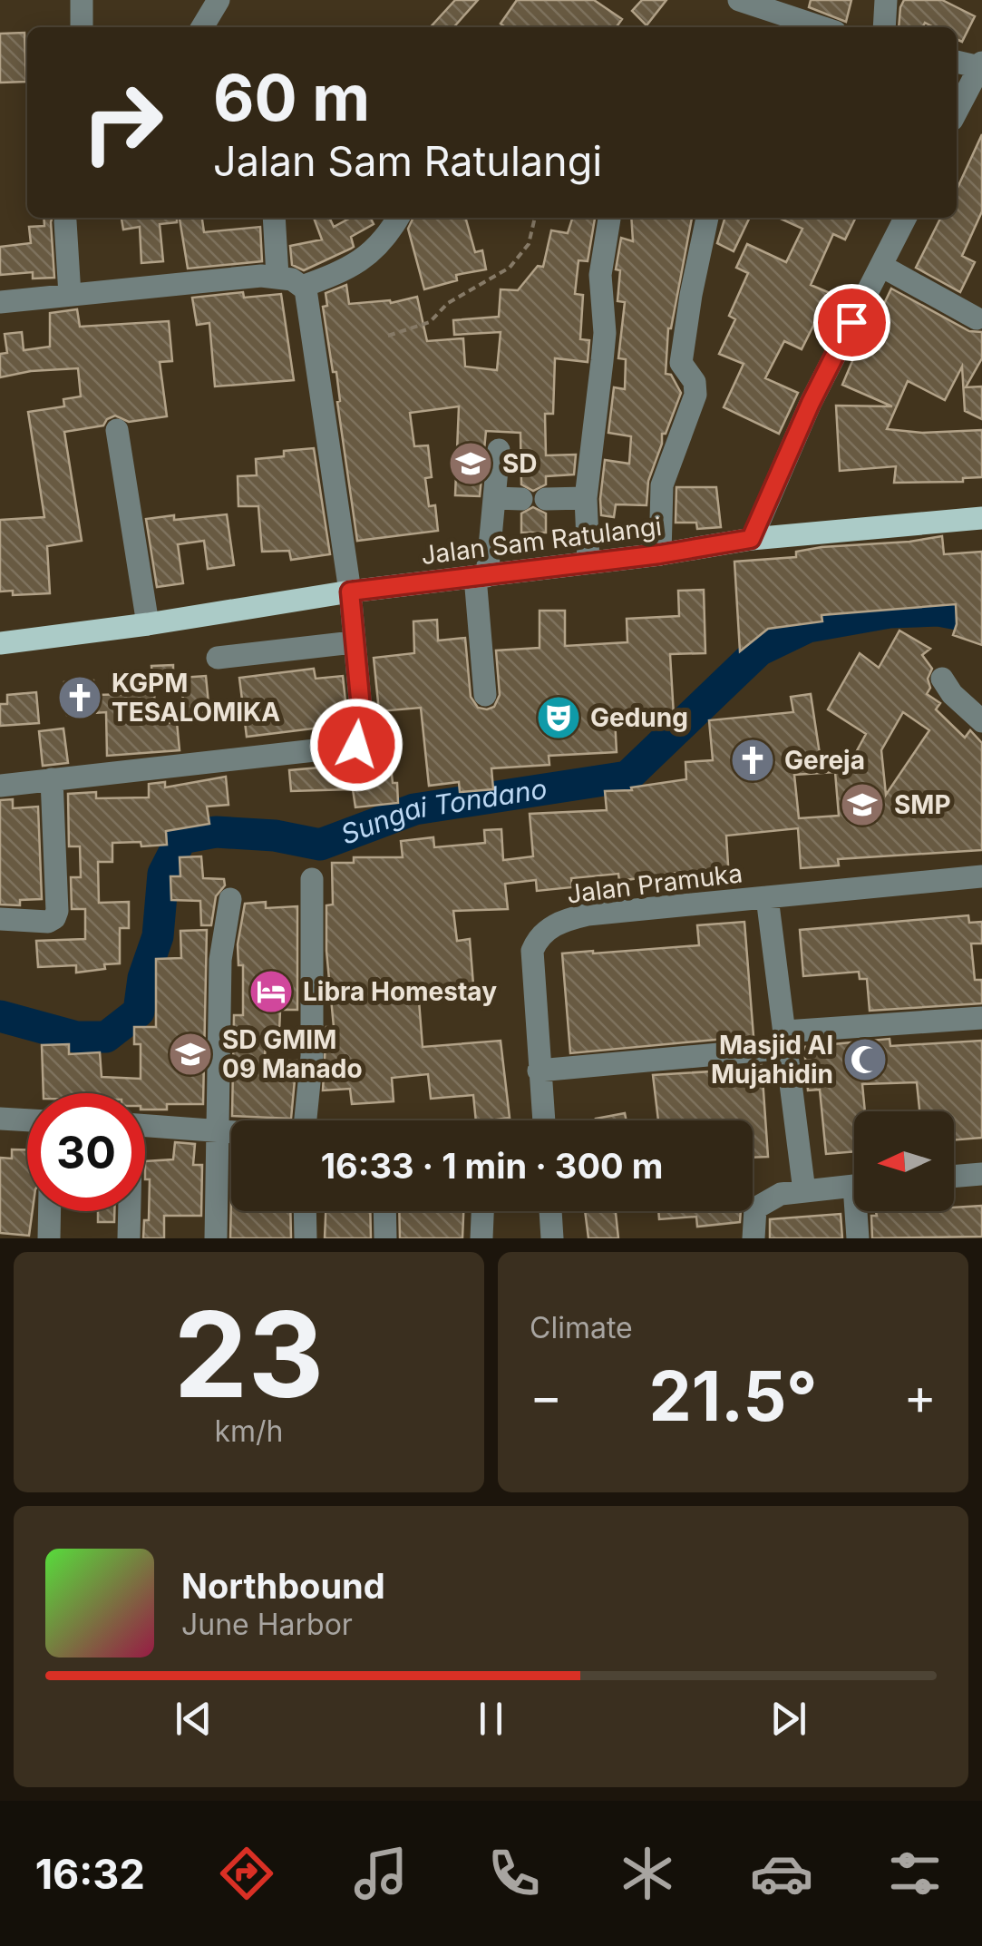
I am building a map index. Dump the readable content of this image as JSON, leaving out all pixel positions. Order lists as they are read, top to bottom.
{
  "streets": {
    "main road": ["Jalan Sam Ratulangi"],
    "street": ["Jalan Pramuka"]
  },
  "water": ["Sungai Tondano"],
  "places": {
    "school or university": ["SD", "SMP", "SD GMIM 09 Manado"],
    "church": ["KGPM TESALOMIKA", "Gereja"],
    "theatre": ["Gedung"],
    "hotel": ["Libra Homestay"],
    "mosque": ["Masjid Al Mujahidin"]
  },
  "north": "left",
  "page": {
    "turn": ["60 m", "Jalan Sam Ratulangi"],
    "limit": "30",
    "trip": "16:33 · 1 min · 300 m",
    "tile": [
      ["23", "km/h"],
      "Climate"
    ],
    "heat": ["−", "21.5°", "+"],
    "song": ["Northbound", "June Harbor"],
    "tabs": "16:32"
  }
}
